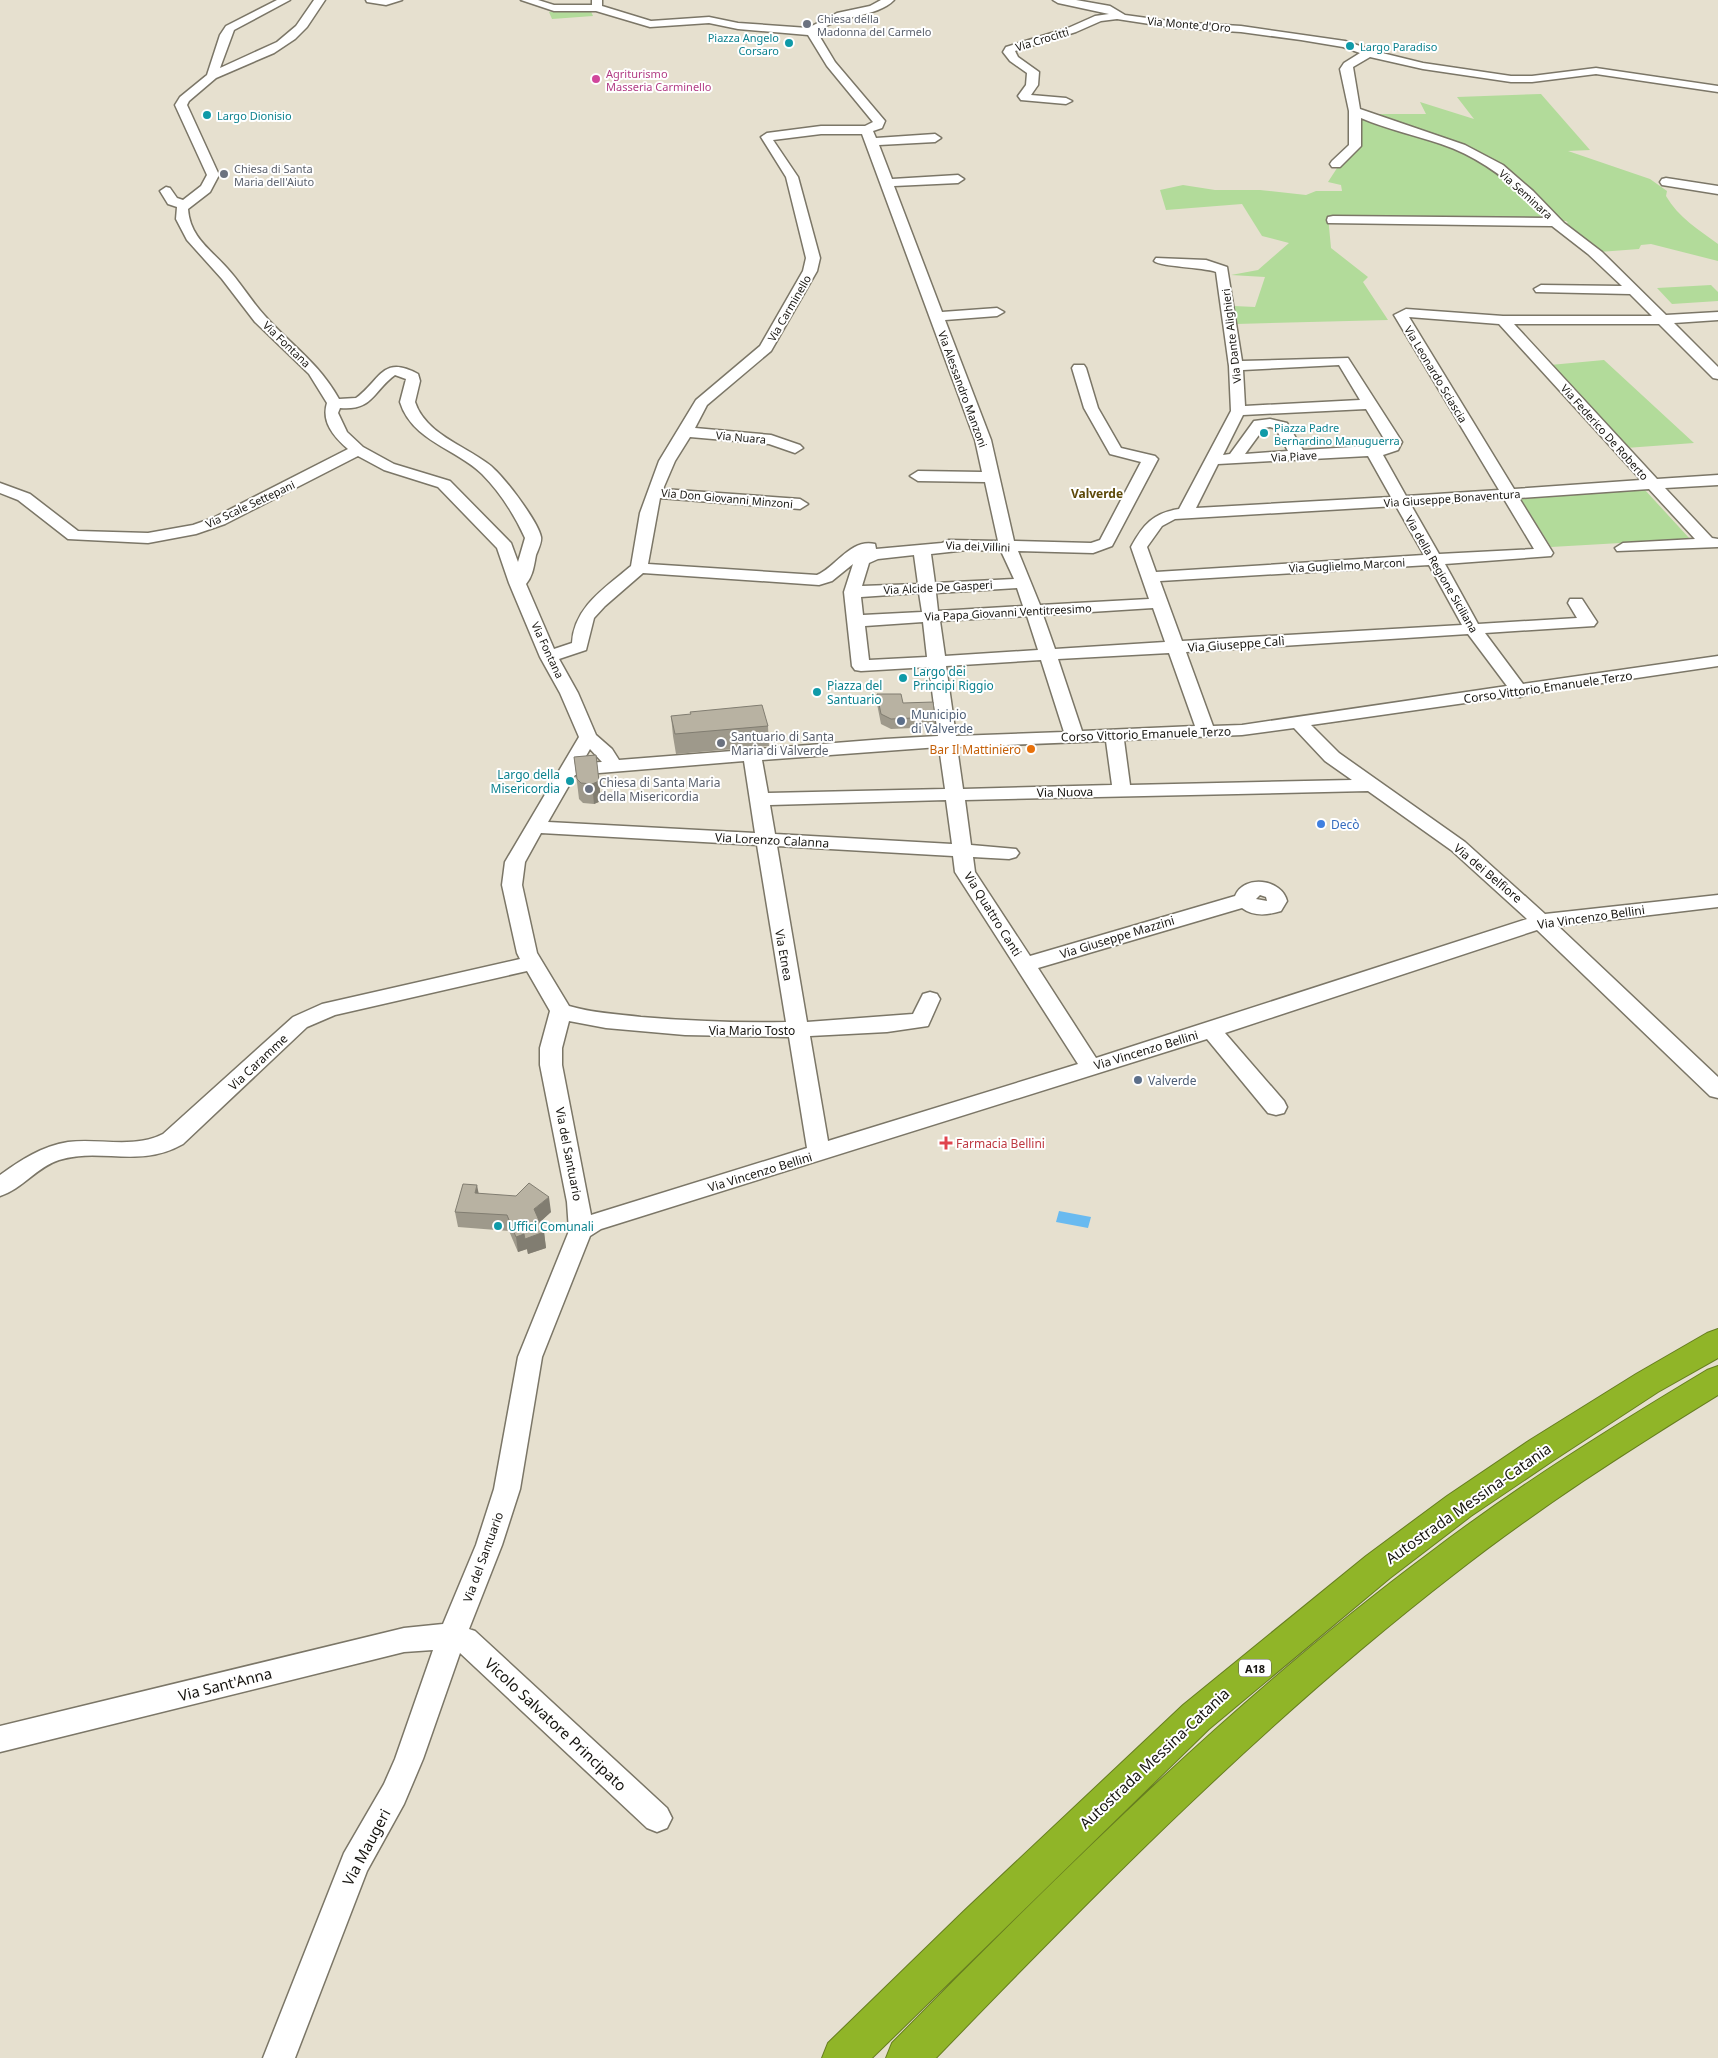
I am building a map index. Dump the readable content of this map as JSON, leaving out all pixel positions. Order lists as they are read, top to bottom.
{
  "streets": {
    "highway": ["Autostrada Messina-Catania", "A18"],
    "street": [
      "Via Monte d'Oro",
      "Via Crocitti",
      "Via Seminara",
      "Via Carminello",
      "Via Dante Alighieri",
      "Via Fontana",
      "Via Leonardo Sciascia",
      "Via Alessandro Manzoni",
      "Via Federico De Roberto",
      "Via Nuara",
      "Via Piave",
      "Via Don Giovanni Minzoni",
      "Via Giuseppe Bonaventura",
      "Via Scale Settepani",
      "Via dei Villini",
      "Via Guglielmo Marconi",
      "Via della Regione Siciliana",
      "Via Alcide De Gasperi",
      "Via Papa Giovanni Ventitreesimo",
      "Via Giuseppe Calì",
      "Corso Vittorio Emanuele Terzo",
      "Via Nuova",
      "Via Lorenzo Calanna",
      "Via dei Belfiore",
      "Via Quattro Canti",
      "Via Vincenzo Bellini",
      "Via Giuseppe Mazzini",
      "Via Etnea",
      "Via Mario Tosto",
      "Via Caramme",
      "Via del Santuario",
      "Via Sant'Anna",
      "Vicolo Salvatore Principato",
      "Via Maugeri"
    ]
  },
  "crossings": [
    ["Via Monte d'Oro", "Via Crocitti"],
    ["Via Seminara", "Via Leonardo Sciascia"],
    ["Via Carminello", "Via Alessandro Manzoni"],
    ["Via Carminello", "Via Nuara"],
    ["Via Carminello", "Via Don Giovanni Minzoni"],
    ["Via Carminello", "Via dei Villini"],
    ["Via Dante Alighieri", "Via Piave"],
    ["Via Dante Alighieri", "Via Giuseppe Bonaventura"],
    ["Via Fontana", "Via Scale Settepani"],
    ["Via Leonardo Sciascia", "Via Federico De Roberto"],
    ["Via Leonardo Sciascia", "Via Giuseppe Bonaventura"],
    ["Via Leonardo Sciascia", "Via Guglielmo Marconi"],
    ["Via Alessandro Manzoni", "Via dei Villini"],
    ["Via Alessandro Manzoni", "Via Alcide De Gasperi"],
    ["Via Alessandro Manzoni", "Via Papa Giovanni Ventitreesimo"],
    ["Via Alessandro Manzoni", "Via Giuseppe Calì"],
    ["Via Alessandro Manzoni", "Corso Vittorio Emanuele Terzo"],
    ["Via Federico De Roberto", "Via Giuseppe Bonaventura"],
    ["Via Piave", "Via della Regione Siciliana"],
    ["Via Giuseppe Bonaventura", "Via Guglielmo Marconi"],
    ["Via Giuseppe Bonaventura", "Via della Regione Siciliana"],
    ["Via Giuseppe Bonaventura", "Via Papa Giovanni Ventitreesimo"],
    ["Via Giuseppe Bonaventura", "Via Giuseppe Calì"],
    ["Via Giuseppe Bonaventura", "Corso Vittorio Emanuele Terzo"],
    ["Via Guglielmo Marconi", "Via della Regione Siciliana"],
    ["Via della Regione Siciliana", "Via Giuseppe Calì"],
    ["Via della Regione Siciliana", "Corso Vittorio Emanuele Terzo"],
    ["Via Alcide De Gasperi", "Via Quattro Canti"],
    ["Via Papa Giovanni Ventitreesimo", "Via Giuseppe Calì"],
    ["Via Papa Giovanni Ventitreesimo", "Via Quattro Canti"],
    ["Via Giuseppe Calì", "Via Quattro Canti"],
    ["Corso Vittorio Emanuele Terzo", "Via Quattro Canti"],
    ["Corso Vittorio Emanuele Terzo", "Via Etnea"],
    ["Via Nuova", "Via dei Belfiore"],
    ["Via Nuova", "Via Quattro Canti"],
    ["Via Nuova", "Via Etnea"],
    ["Via Lorenzo Calanna", "Via Quattro Canti"],
    ["Via Lorenzo Calanna", "Via Etnea"],
    ["Via dei Belfiore", "Via Vincenzo Bellini"],
    ["Via Quattro Canti", "Via Vincenzo Bellini"],
    ["Via Quattro Canti", "Via Giuseppe Mazzini"],
    ["Via Vincenzo Bellini", "Via Etnea"],
    ["Via Vincenzo Bellini", "Via del Santuario"],
    ["Via Etnea", "Via Mario Tosto"],
    ["Via Mario Tosto", "Via del Santuario"],
    ["Via del Santuario", "Via Sant'Anna"],
    ["Via del Santuario", "Vicolo Salvatore Principato"],
    ["Via del Santuario", "Via Maugeri"],
    ["Via Sant'Anna", "Vicolo Salvatore Principato"],
    ["Via Sant'Anna", "Via Maugeri"],
    ["Vicolo Salvatore Principato", "Via Maugeri"]
  ],
  "districts": ["Valverde"],
  "places": {
    "other": [
      "Chiesa della Madonna del Carmelo",
      "Piazza Angelo Corsaro",
      "Largo Paradiso",
      "Agriturismo Masseria Carminello",
      "Largo Dionisio",
      "Chiesa di Santa Maria dell'Aiuto",
      "Piazza Padre Bernardino Manuguerra",
      "Largo dei Principi Riggio",
      "Piazza del Santuario",
      "Municipio di Valverde",
      "Santuario di Santa Maria di Valverde",
      "Bar Il Mattiniero",
      "Largo della Misericordia",
      "Chiesa di Santa Maria della Misericordia",
      "Decò",
      "Valverde",
      "Uffici Comunali"
    ],
    "health": ["Farmacia Bellini"]
  }
}
